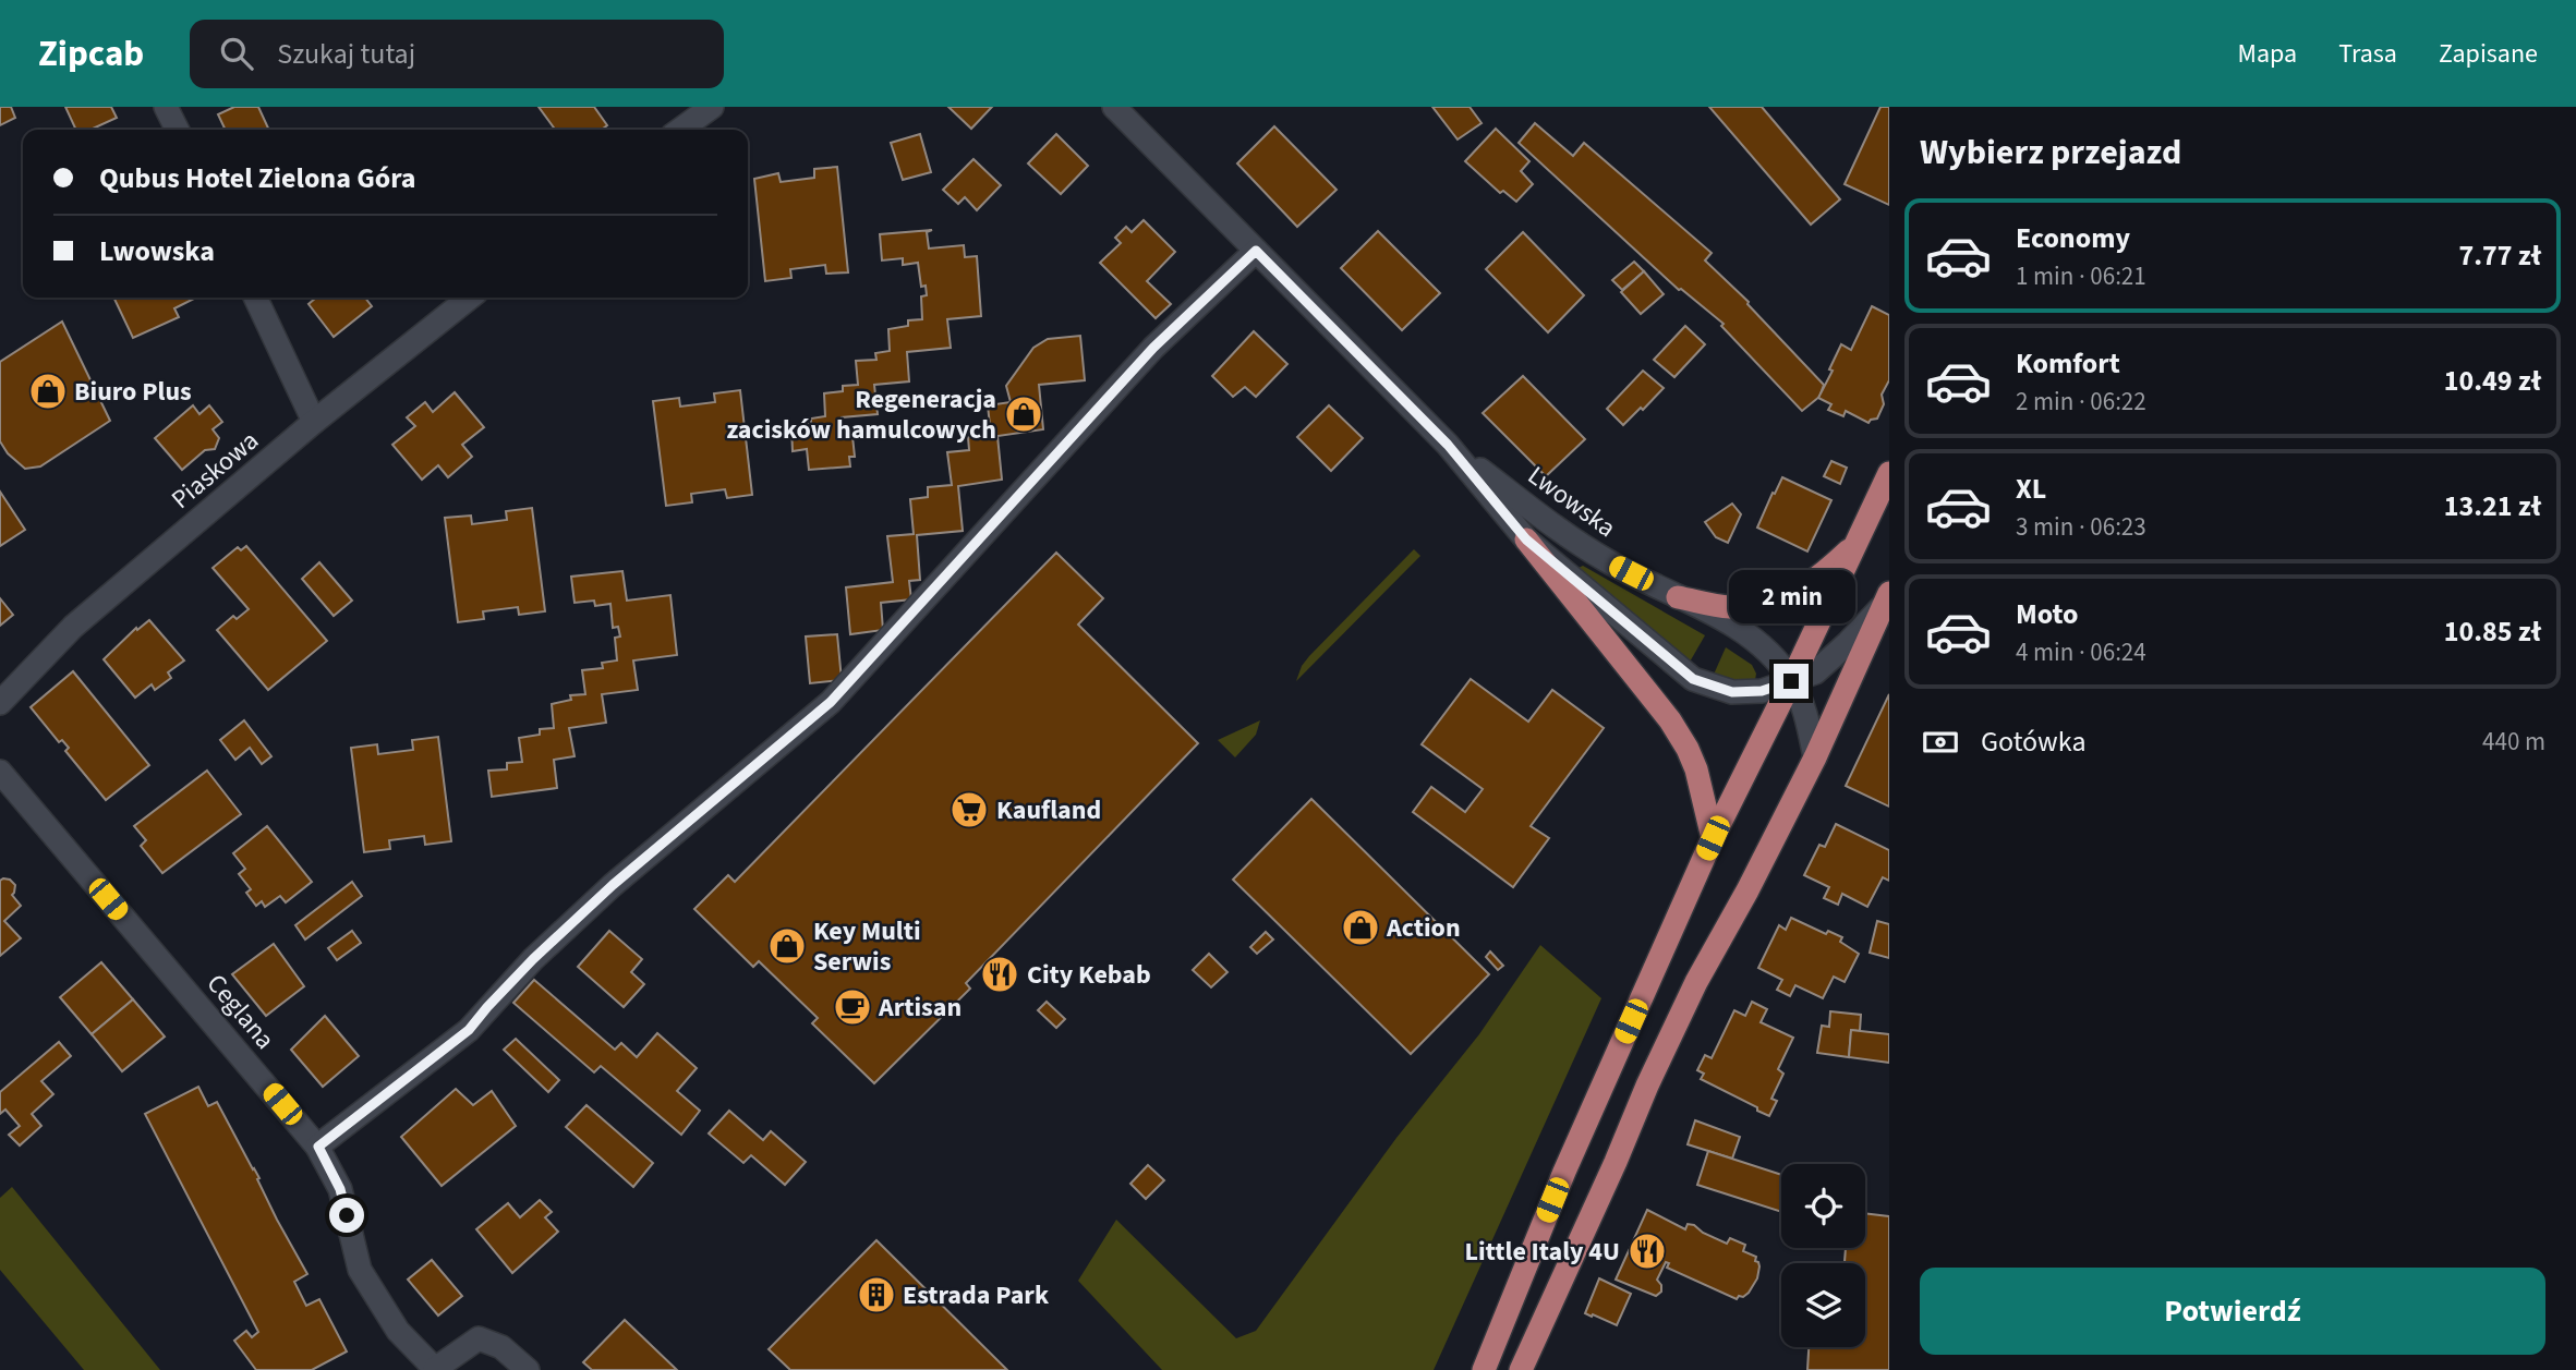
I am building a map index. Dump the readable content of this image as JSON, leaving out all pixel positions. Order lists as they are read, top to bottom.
{
  "streets": {
    "street": ["Piaskowa", "Lwowska", "Ceglana"]
  },
  "places": {
    "shop": [
      "Biuro Plus",
      "Regeneracja zacisków hamulcowych",
      "Action",
      "Key Multi Serwis"
    ],
    "supermarket": ["Kaufland"],
    "restaurant": ["City Kebab", "Little Italy 4U"],
    "cafe": ["Artisan"],
    "building": ["Estrada Park"]
  },
  "page": {
    "header": "Zipcab",
    "search": "Szukaj tutaj",
    "nav": ["Mapa", "Trasa", "Zapisane"],
    "heading": "Wybierz przejazd",
    "banner": ["Qubus Hotel Zielona Góra", "Lwowska"],
    "list": [
      {
        "name": "Economy",
        "note": "1 min · 06:21",
        "value": "7.77 zł"
      },
      {
        "name": "Komfort",
        "note": "2 min · 06:22",
        "value": "10.49 zł"
      },
      {
        "name": "XL",
        "note": "3 min · 06:23",
        "value": "13.21 zł"
      },
      {
        "name": "Moto",
        "note": "4 min · 06:24",
        "value": "10.85 zł"
      }
    ],
    "bubble": "2 min",
    "pay": ["Gotówka", "440 m"],
    "buttons": "Potwierdź"
  }
}
